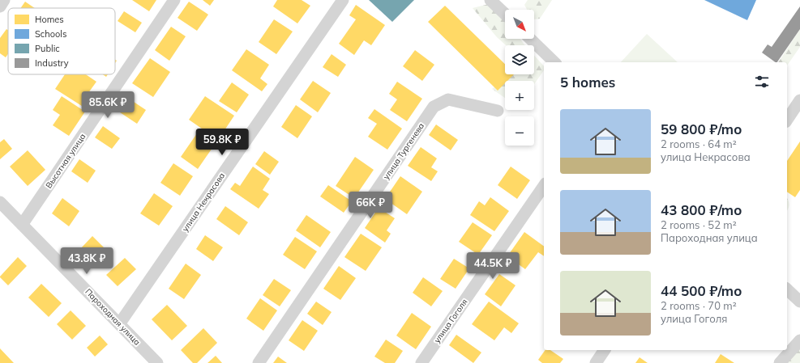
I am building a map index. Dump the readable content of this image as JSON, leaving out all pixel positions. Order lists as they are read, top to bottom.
{
  "streets": {
    "street": [
      "улица Тургенева",
      "Высотная улица",
      "улица Некрасова",
      "Пароходная улица",
      "улица Гоголя"
    ]
  },
  "crossings": [
    ["Высотная улица", "Пароходная улица"],
    ["улица Некрасова", "Пароходная улица"]
  ],
  "legend": [
    "Homes",
    "Schools",
    "Public",
    "Industry"
  ],
  "north": "bottom right",
  "page": {
    "map_buttons": ["+", "−"],
    "heading": "5 homes",
    "price": [
      "85.6K ₽",
      "59.8K ₽",
      "66K ₽",
      "43.8K ₽",
      "44.5K ₽"
    ],
    "list": [
      {
        "name": "59 800 ₽/mo",
        "note": "2 rooms · 64 m² · улица Некрасова"
      },
      {
        "name": "43 800 ₽/mo",
        "note": "2 rooms · 52 m² · Пароходная улица"
      },
      {
        "name": "44 500 ₽/mo",
        "note": "2 rooms · 70 m² · улица Гоголя"
      }
    ]
  }
}
